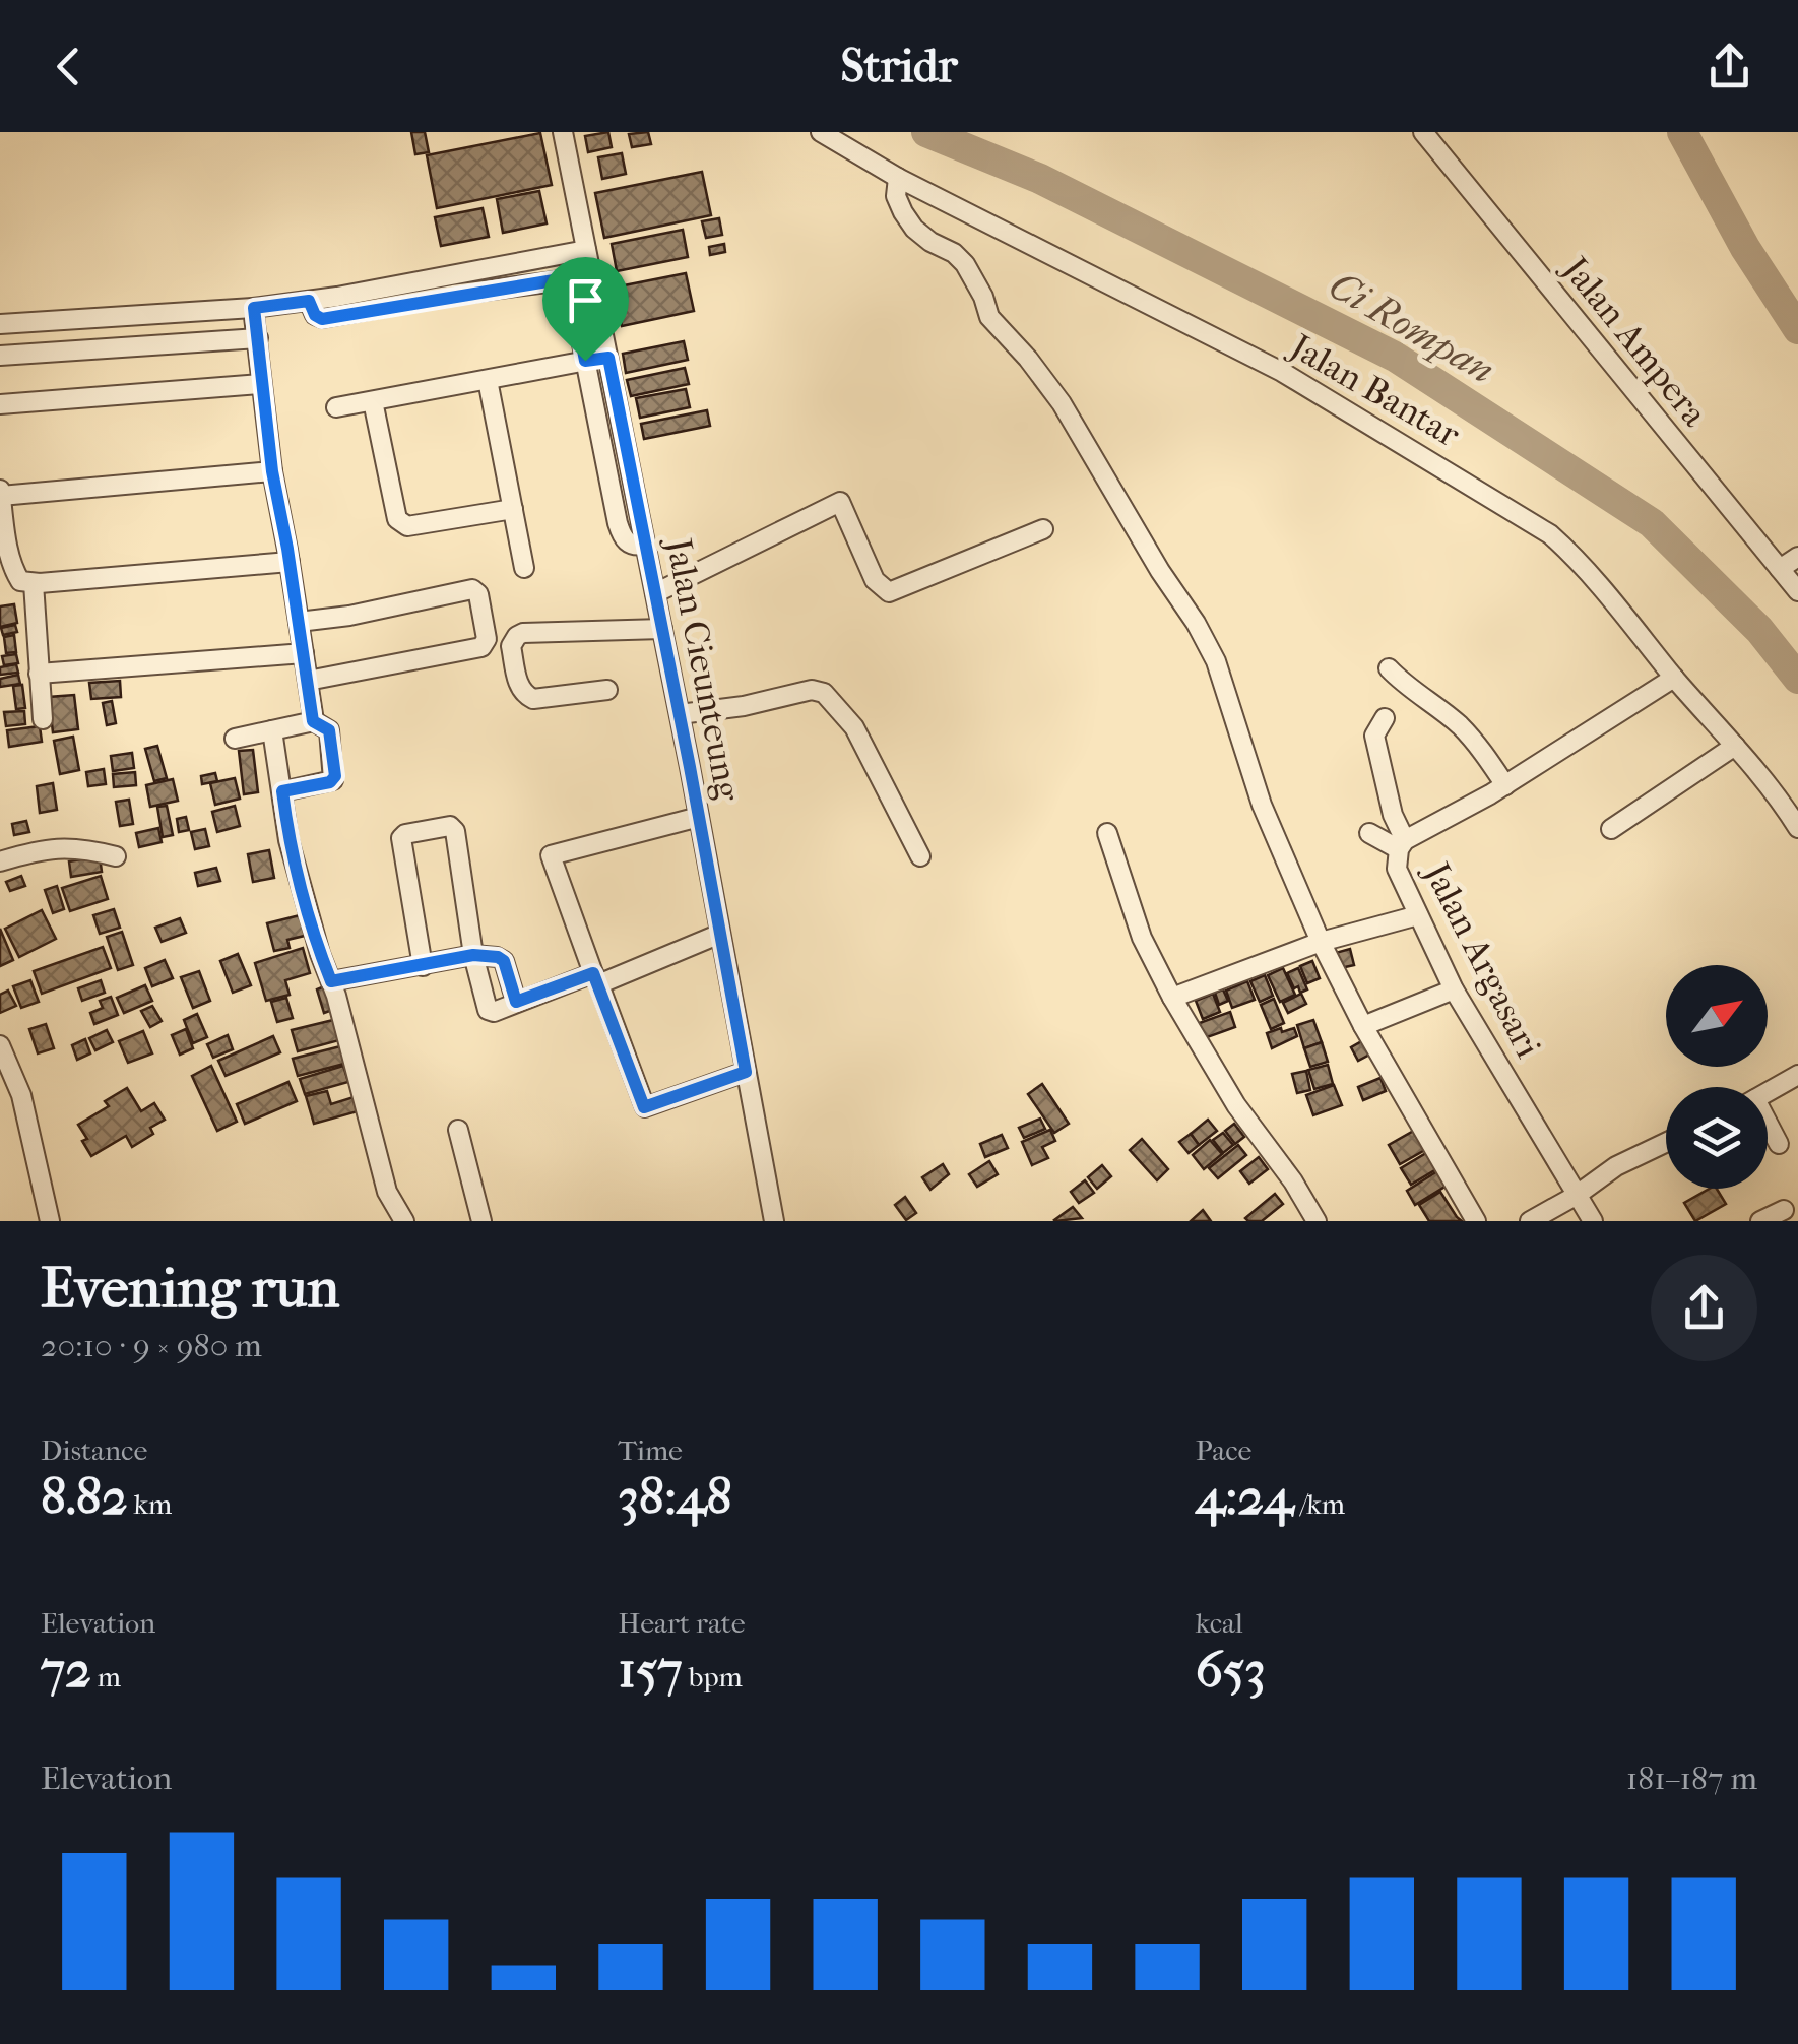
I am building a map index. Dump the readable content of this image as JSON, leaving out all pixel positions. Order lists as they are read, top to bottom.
{
  "streets": {
    "street": [
      "Jalan Ampera",
      "Jalan Bantar",
      "Jalan Cieunteung",
      "Jalan Argasari"
    ]
  },
  "crossings": [
    ["Jalan Bantar", "Jalan Argasari"]
  ],
  "water": ["Ci Rompan"],
  "north": "top right",
  "page": {
    "header": "Stridr",
    "heading": ["Evening run", "20:10 · 9 × 980 m"],
    "stats": [
      ["Distance", "8.82 km"],
      ["Time", "38:48"],
      ["Pace", "4:24 /km"],
      ["Elevation", "72 m"],
      ["Heart rate", "157 bpm"],
      ["kcal", "653"]
    ],
    "chart": ["Elevation", "181–187 m"]
  }
}
